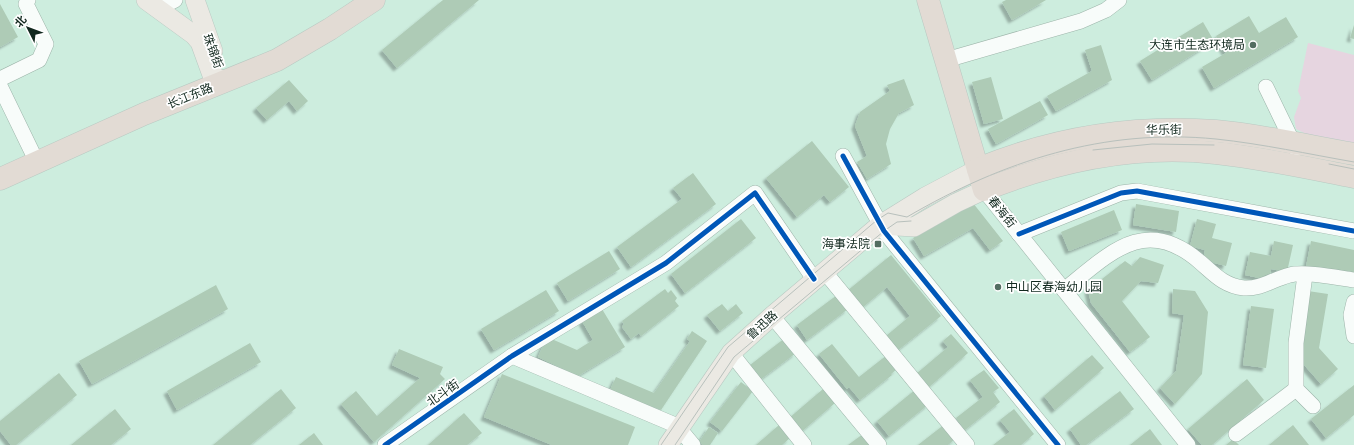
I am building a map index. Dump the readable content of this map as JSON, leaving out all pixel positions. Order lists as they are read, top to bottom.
{
  "streets": {
    "highway": ["长江东路", "华乐街", "春海街"],
    "main road": ["珠锦街", "鲁迅路"],
    "street": ["北斗街"]
  },
  "crossings": [
    ["珠锦街", "长江东路"],
    ["华乐街", "春海街"],
    ["华乐街", "鲁迅路"],
    ["春海街", "鲁迅路"],
    ["鲁迅路", "北斗街"]
  ],
  "places": {
    "other": ["大连市生态环境局", "中山区春海幼儿园"],
    "transit": ["海事法院"]
  },
  "north": "top left"
}
